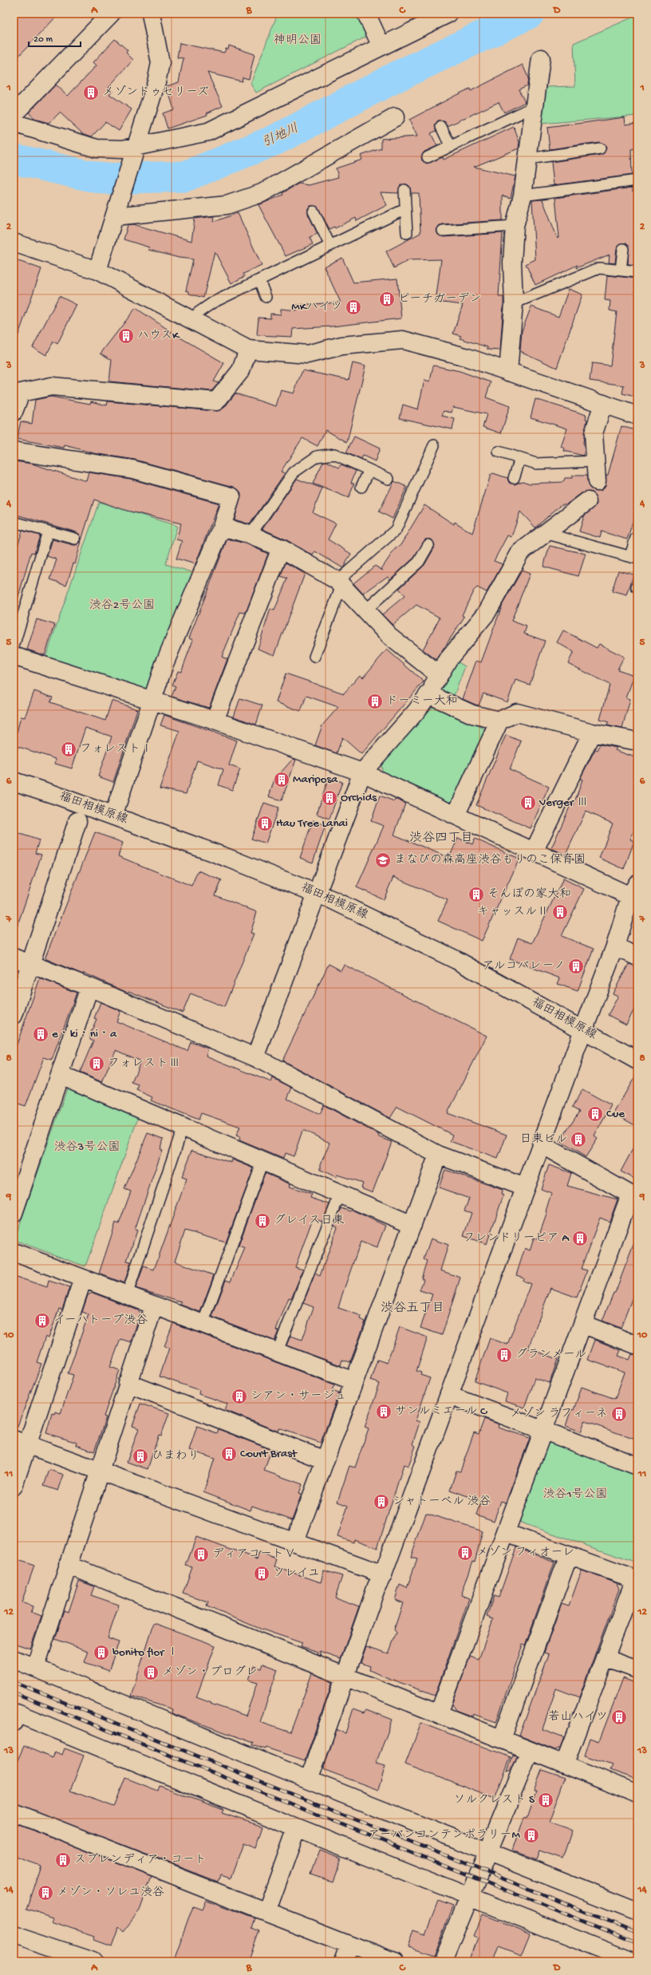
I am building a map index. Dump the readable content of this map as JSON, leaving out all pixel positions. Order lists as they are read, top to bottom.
{
  "streets": {
    "street": ["福田相模原線"]
  },
  "districts": ["渋谷四丁目", "渋谷五丁目"],
  "water": ["引地川"],
  "parks": [
    "神明公園",
    "渋谷2号公園",
    "渋谷3号公園",
    "渋谷1号公園"
  ],
  "places": {
    "building": [
      "メゾンドゥセリーズ",
      "ピーチガーデン",
      "MKハイツ",
      "ハウスK",
      "ドーミー大和",
      "フォレストⅠ",
      "Mariposa",
      "Orchids",
      "Verger Ⅲ",
      "Hau Tree Lanai",
      "そんぽの家大和",
      "キャッスルⅡ",
      "アルコバレーノ",
      "e・ki・ni・a",
      "フォレストⅢ",
      "Cue",
      "日東ビル",
      "グレイス日東",
      "フレンドリーピア A",
      "イーハトーブ渋谷",
      "グランメール",
      "シアン・サージュ",
      "サンルミエール C",
      "メゾン ラフィーネ",
      "Court Brast",
      "ひまわり",
      "シャトーベル 渋谷",
      "メゾン フィオーレ",
      "ディアコートⅤ",
      "ソレイユ",
      "bonito flor Ⅰ",
      "メゾン・プログレ",
      "若山ハイツ",
      "ソルクレスト S",
      "アーバンコンテンポラリーM",
      "スプレンディア・コート",
      "メゾン・ソレユ渋谷"
    ],
    "school or university": ["まなびの森高座渋谷もりのこ保育園"]
  },
  "scale_bar": "20 m",
  "grid": {
    "columns": [
      "A",
      "B",
      "C",
      "D"
    ],
    "rows": [
      "1",
      "2",
      "3",
      "4",
      "5",
      "6",
      "7",
      "8",
      "9",
      "10",
      "11",
      "12",
      "13",
      "14"
    ]
  }
}
